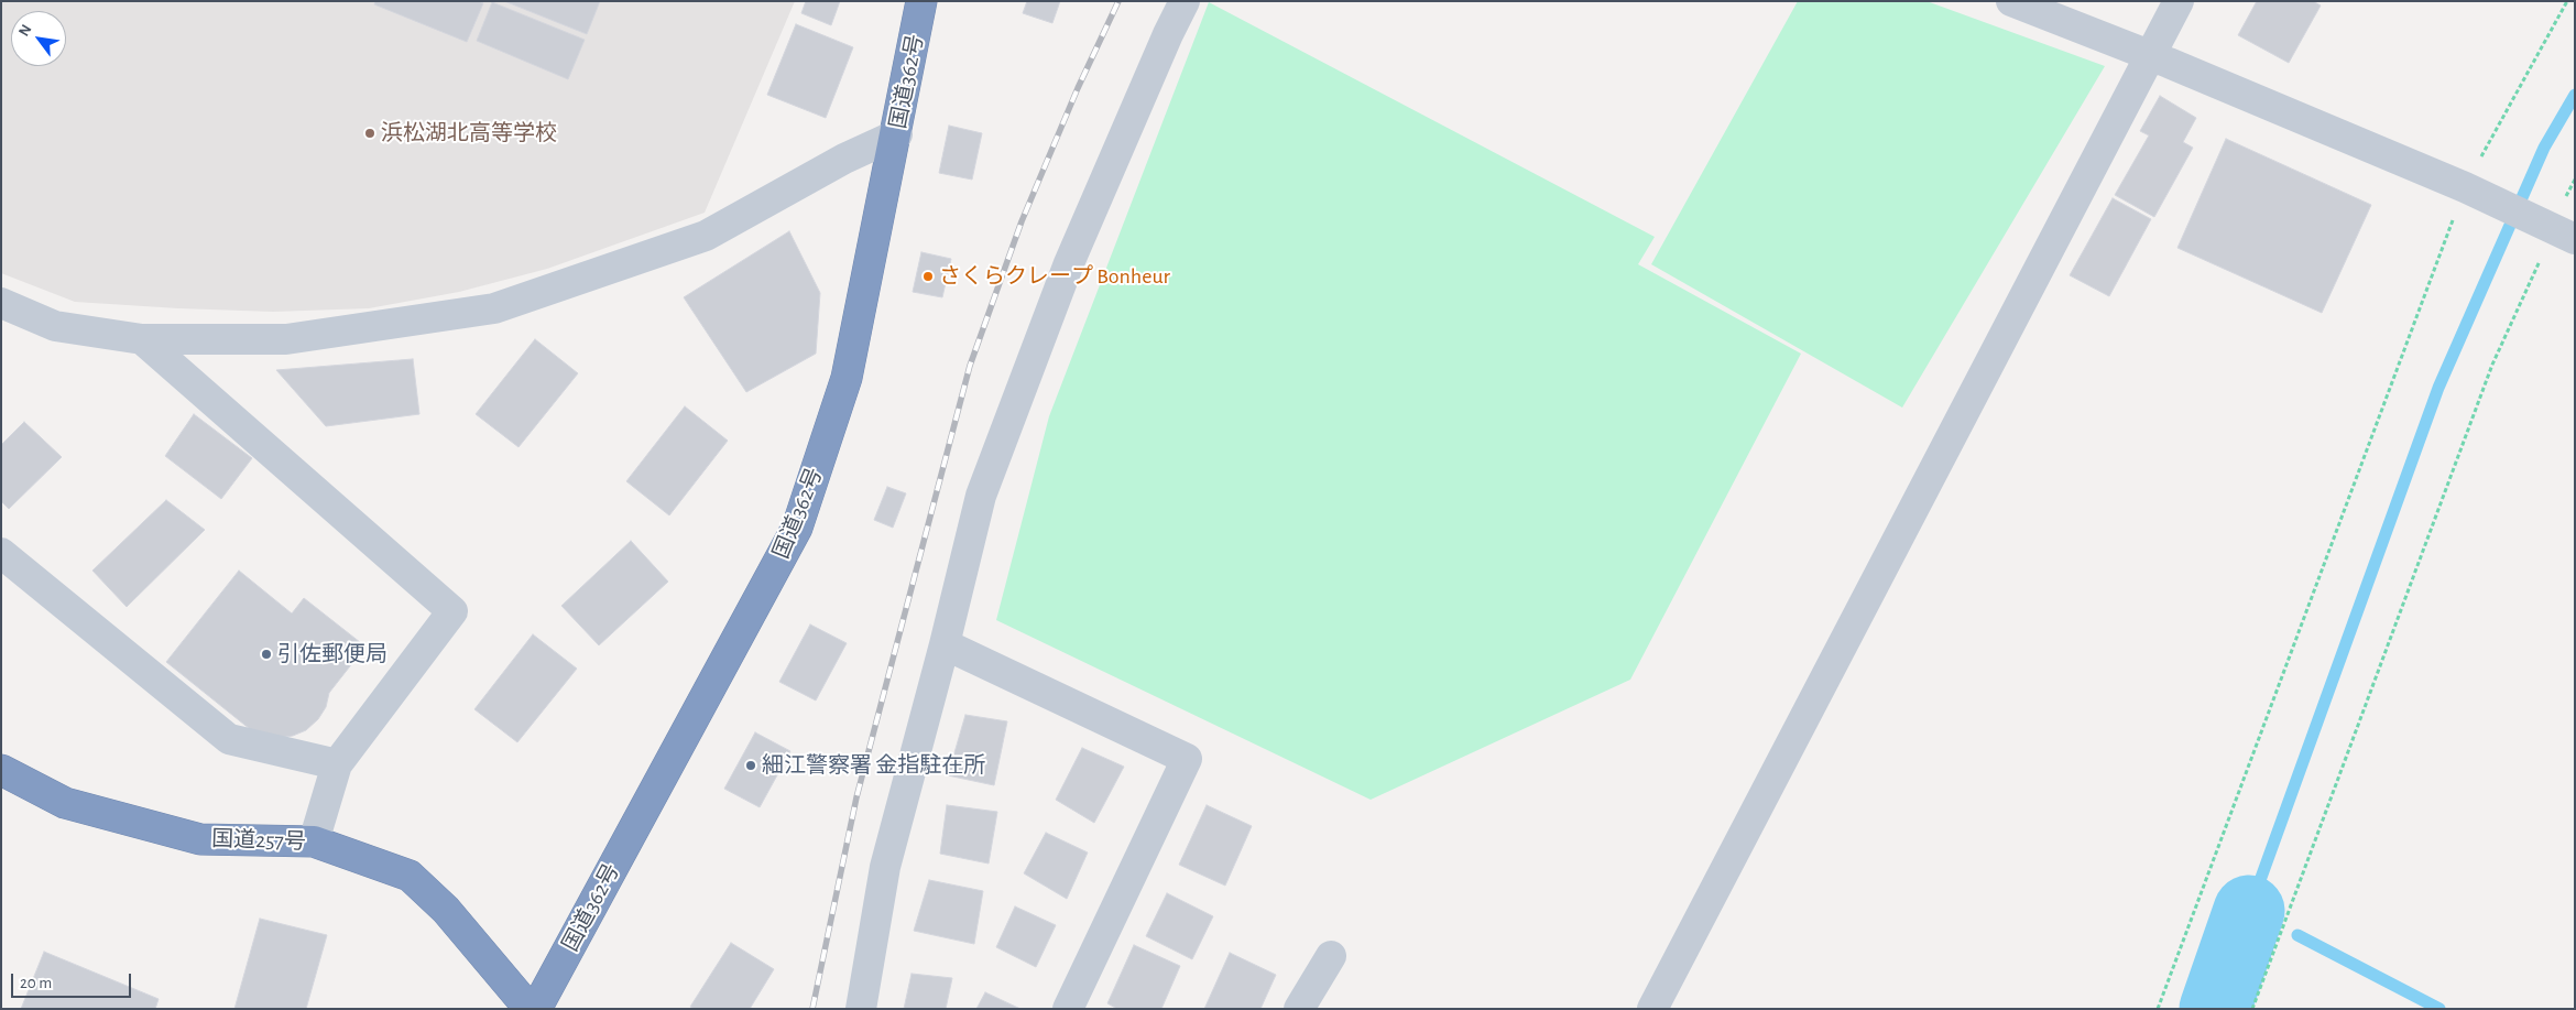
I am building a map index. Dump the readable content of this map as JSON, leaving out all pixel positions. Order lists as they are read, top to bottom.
{
  "streets": {
    "highway": ["国道362号", "国道257号"]
  },
  "places": [
    "浜松湖北高等学校",
    "さくらクレープ Bonheur",
    "引佐郵便局",
    "細江警察署 金指駐在所"
  ],
  "scale_bar": "20 m",
  "north": "top left"
}
